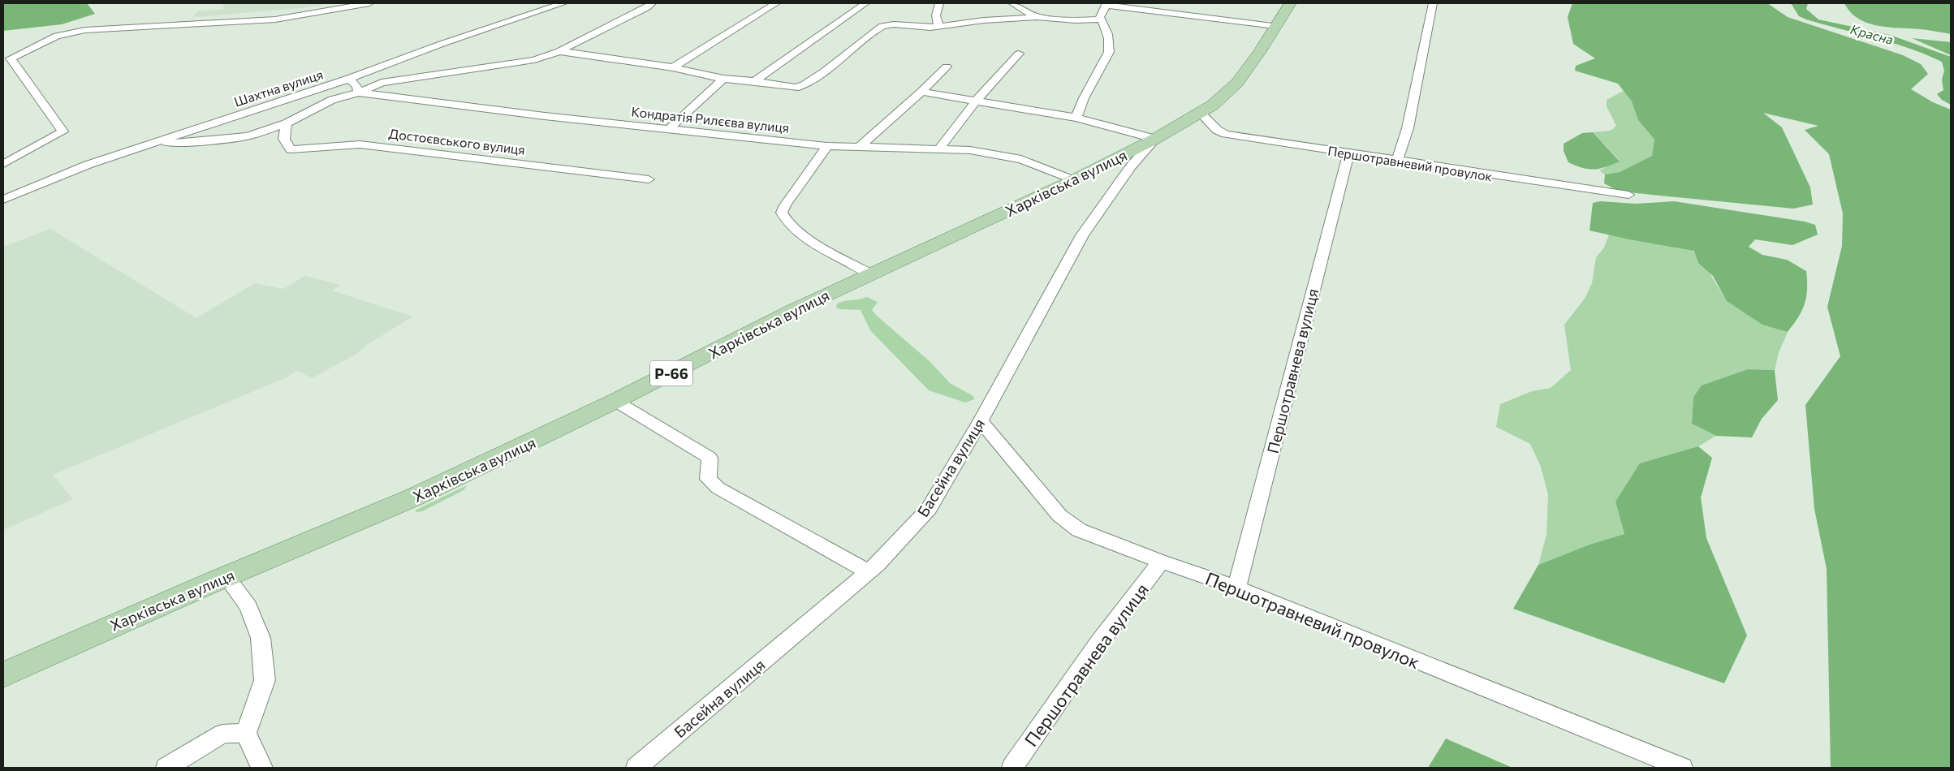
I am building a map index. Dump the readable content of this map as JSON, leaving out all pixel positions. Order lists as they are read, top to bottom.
{
  "streets": {
    "main road": ["Харківська вулиця", "Р-66"],
    "street": [
      "Шахтна вулиця",
      "Кондратія Рилєєва вулиця",
      "Достоєвського вулиця",
      "Першотравневий провулок",
      "Першотравнева вулиця",
      "Басейна вулиця"
    ]
  },
  "crossings": [
    ["Кондратія Рилєєва вулиця", "Харківська вулиця"],
    ["Першотравневий провулок", "Харківська вулиця"],
    ["Першотравневий провулок", "Першотравнева вулиця"],
    ["Першотравневий провулок", "Басейна вулиця"],
    ["Харківська вулиця", "Басейна вулиця"]
  ],
  "water": ["Красна"]
}
